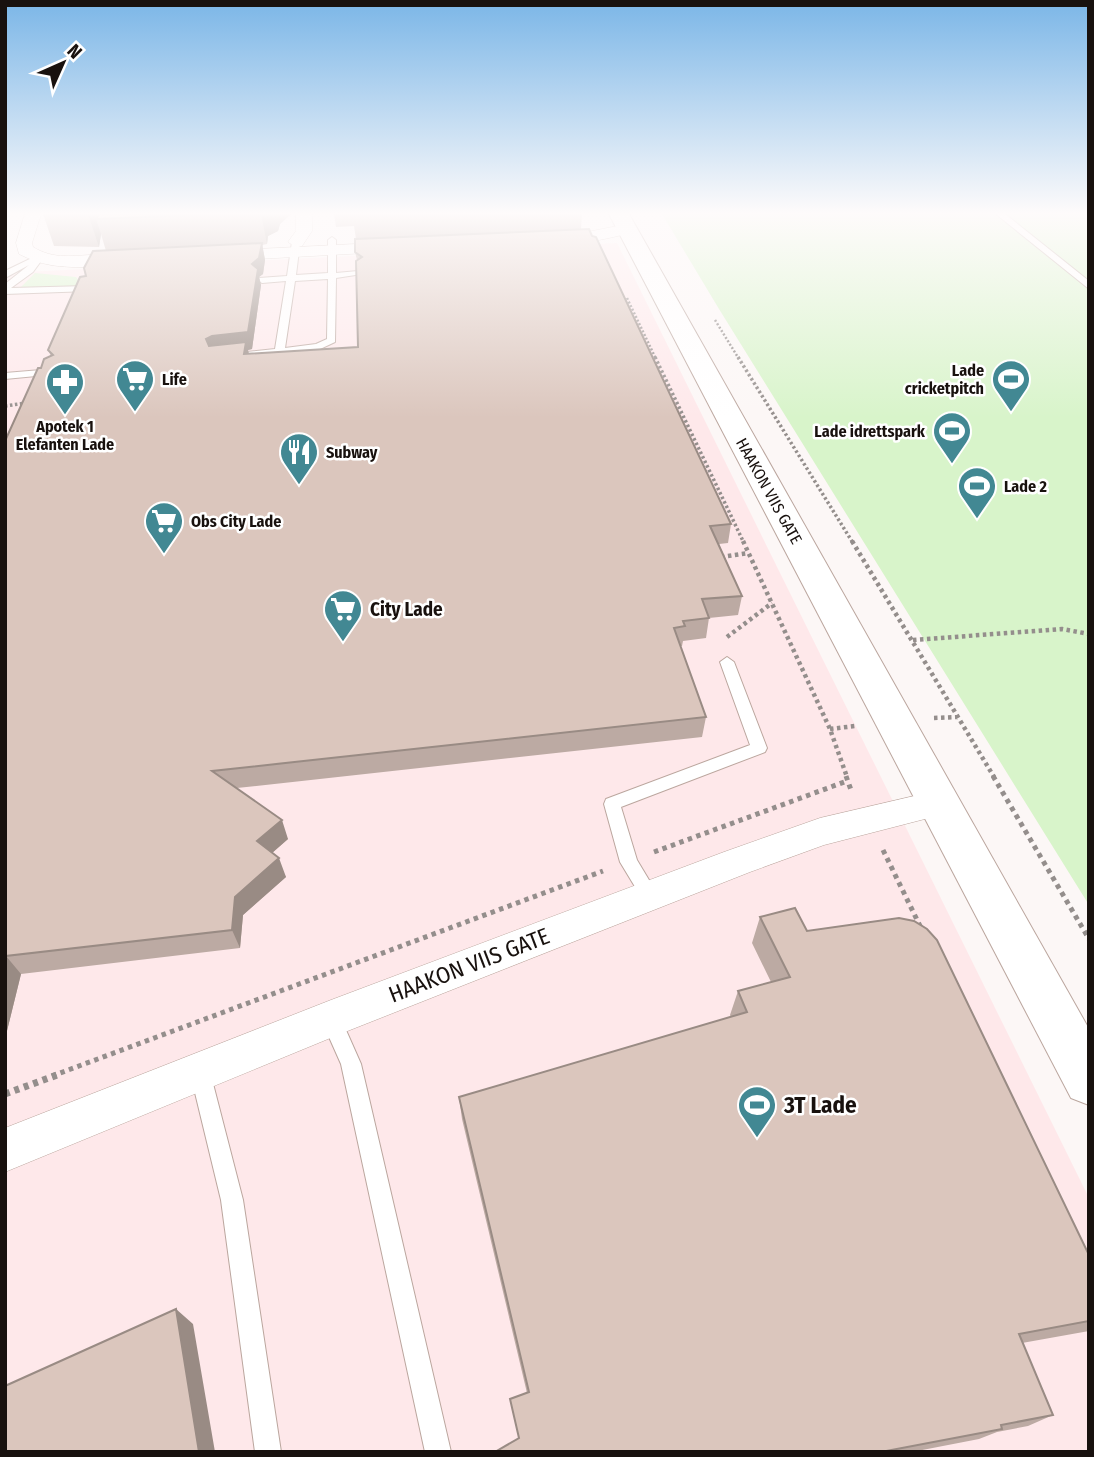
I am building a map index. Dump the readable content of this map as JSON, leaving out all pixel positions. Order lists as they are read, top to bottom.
{
  "streets": {
    "main road": ["HAAKON VIIS GATE"]
  },
  "places": {
    "supermarket": ["Life", "Obs City Lade", "City Lade"],
    "sports": [
      "Lade cricketpitch",
      "Lade idrettspark",
      "Lade 2",
      "3T Lade"
    ],
    "pharmacy": ["Apotek 1 Elefanten Lade"],
    "restaurant": ["Subway"]
  },
  "north": "top right"
}
